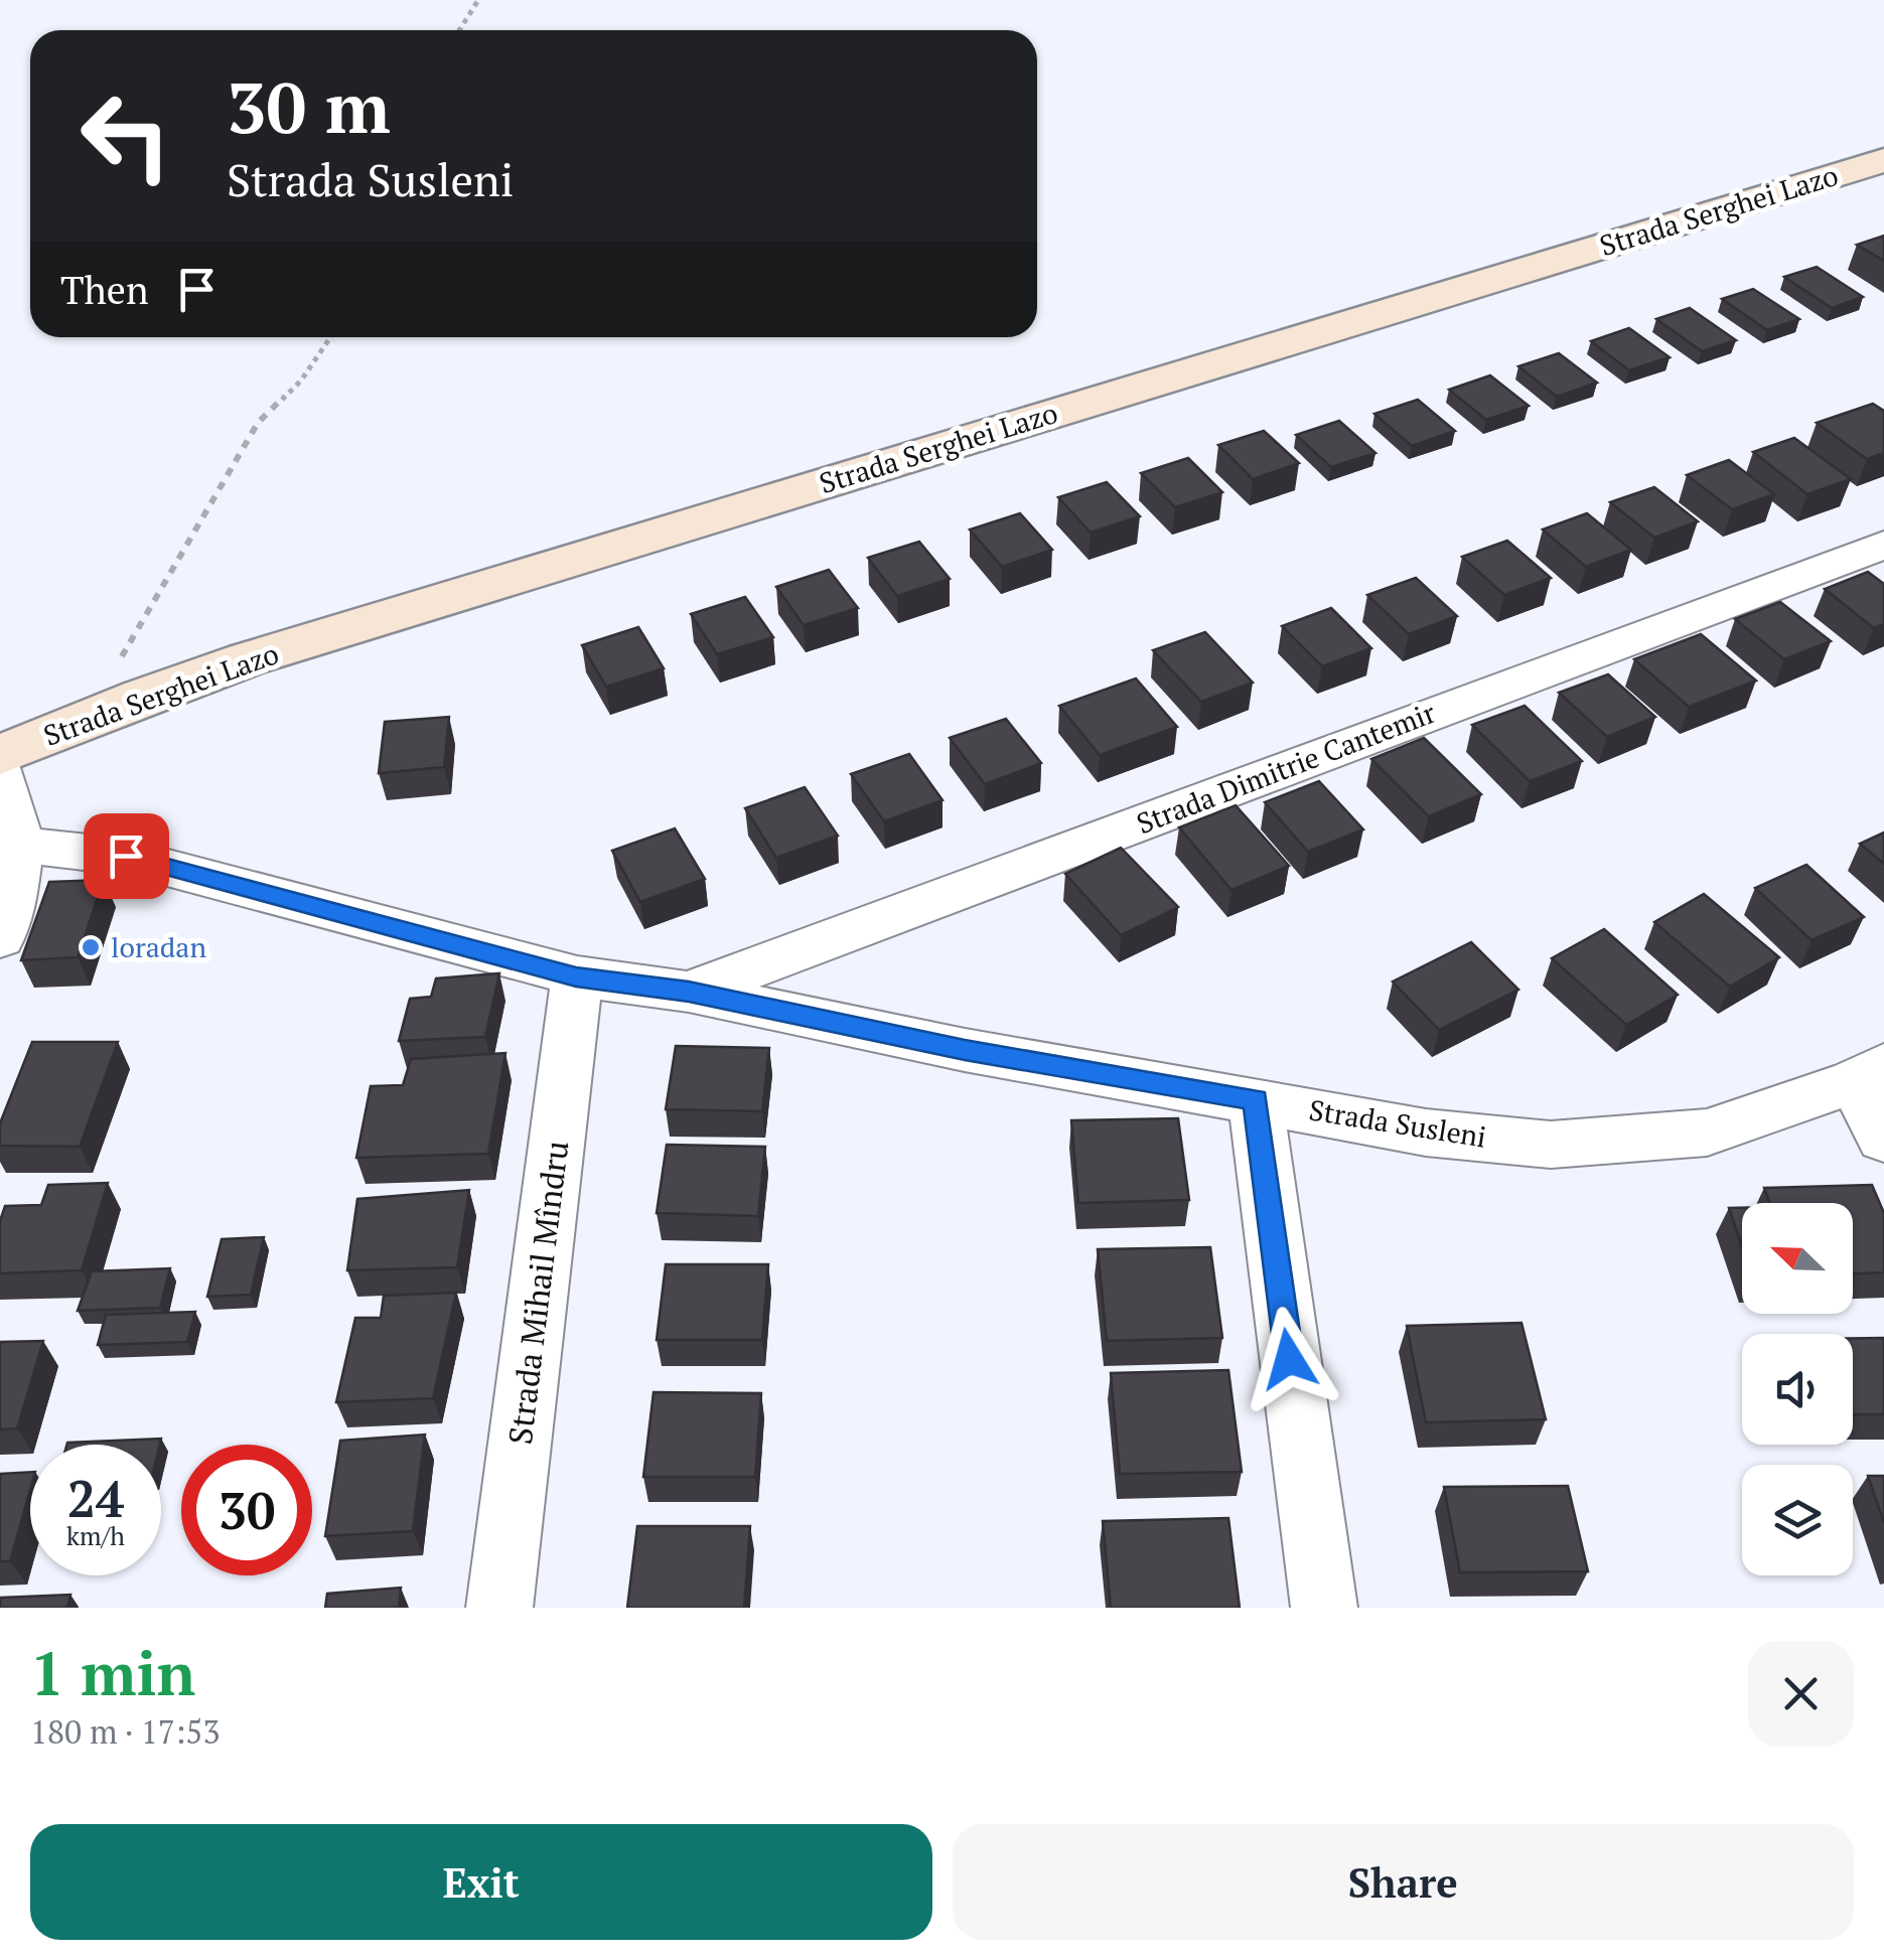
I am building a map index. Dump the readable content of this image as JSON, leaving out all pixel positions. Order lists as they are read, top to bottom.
{
  "streets": {
    "main road": ["Strada Serghei Lazo"],
    "street": ["Strada Dimitrie Cantemir", "Strada Susleni", "Strada Mihail Mîndru"]
  },
  "crossings": [
    ["Strada Dimitrie Cantemir", "Strada Susleni"],
    ["Strada Susleni", "Strada Mihail Mîndru"]
  ],
  "places": ["loradan"],
  "north": "top left",
  "page": {
    "turn": ["30 m", "Strada Susleni"],
    "then": "Then",
    "speed": "24 km/h",
    "limit": "30",
    "heading": ["1 min", "180 m · 17:53"],
    "buttons": ["Exit", "Share"]
  }
}
